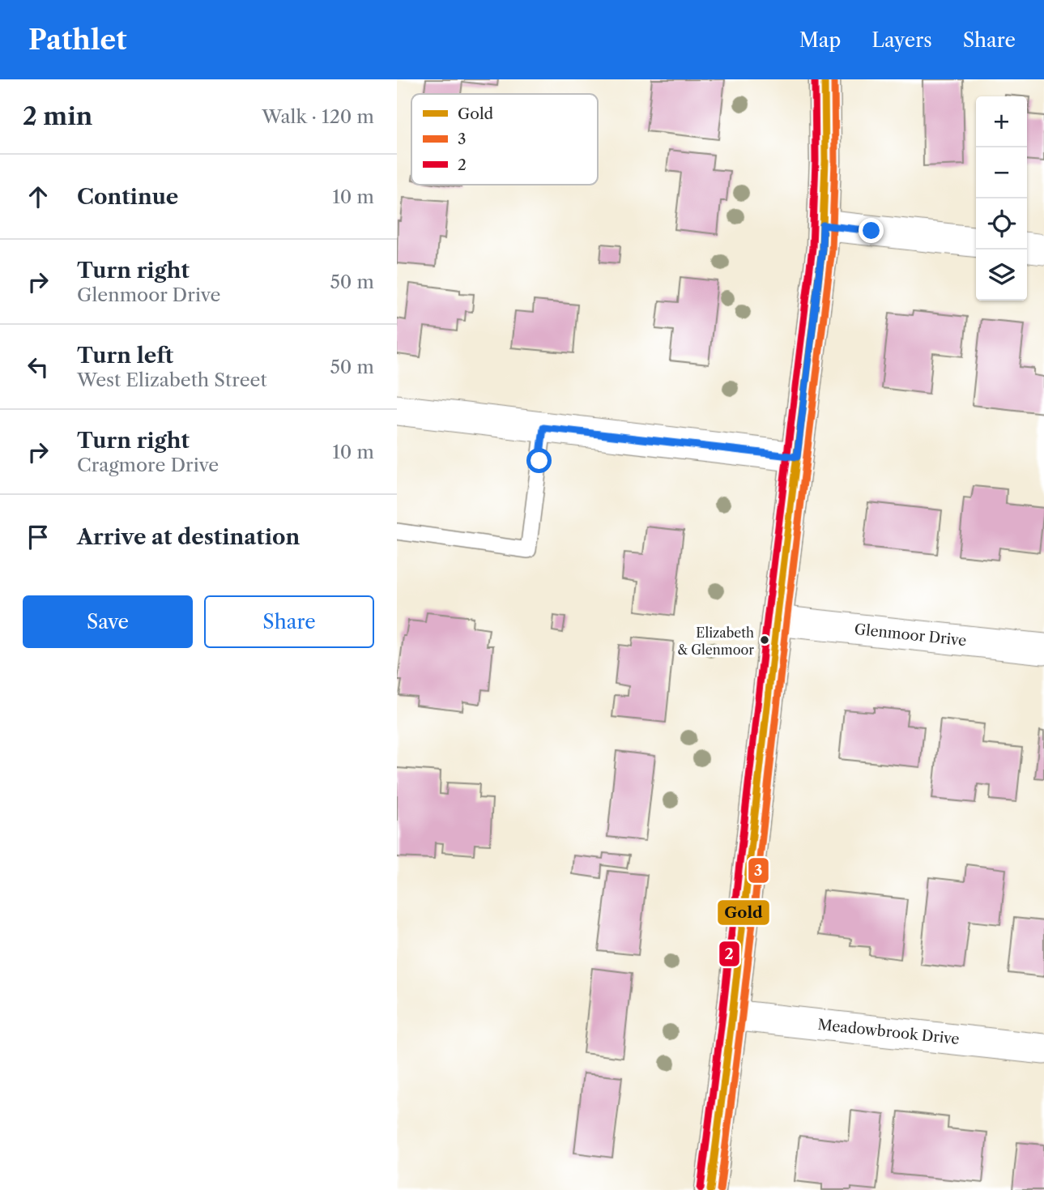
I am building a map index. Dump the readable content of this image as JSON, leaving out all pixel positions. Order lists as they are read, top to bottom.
{
  "streets": {
    "street": ["Glenmoor Drive", "Meadowbrook Drive"]
  },
  "places": ["Elizabeth & Glenmoor"],
  "lines": ["transit line Gold", "transit line 3", "transit line 2"],
  "legend": ["Gold", "3", "2"],
  "page": {
    "header": "Pathlet",
    "nav": ["Map", "Layers", "Share"],
    "heading": ["2 min", "Walk · 120 m"],
    "map_buttons": ["+", "−"],
    "list": [
      ["Continue", "10 m"],
      ["Turn right", "Glenmoor Drive", "50 m"],
      ["Turn left", "West Elizabeth Street", "50 m"],
      ["Turn right", "Cragmore Drive", "10 m"],
      "Arrive at destination"
    ],
    "buttons": ["Save", "Share"]
  }
}
